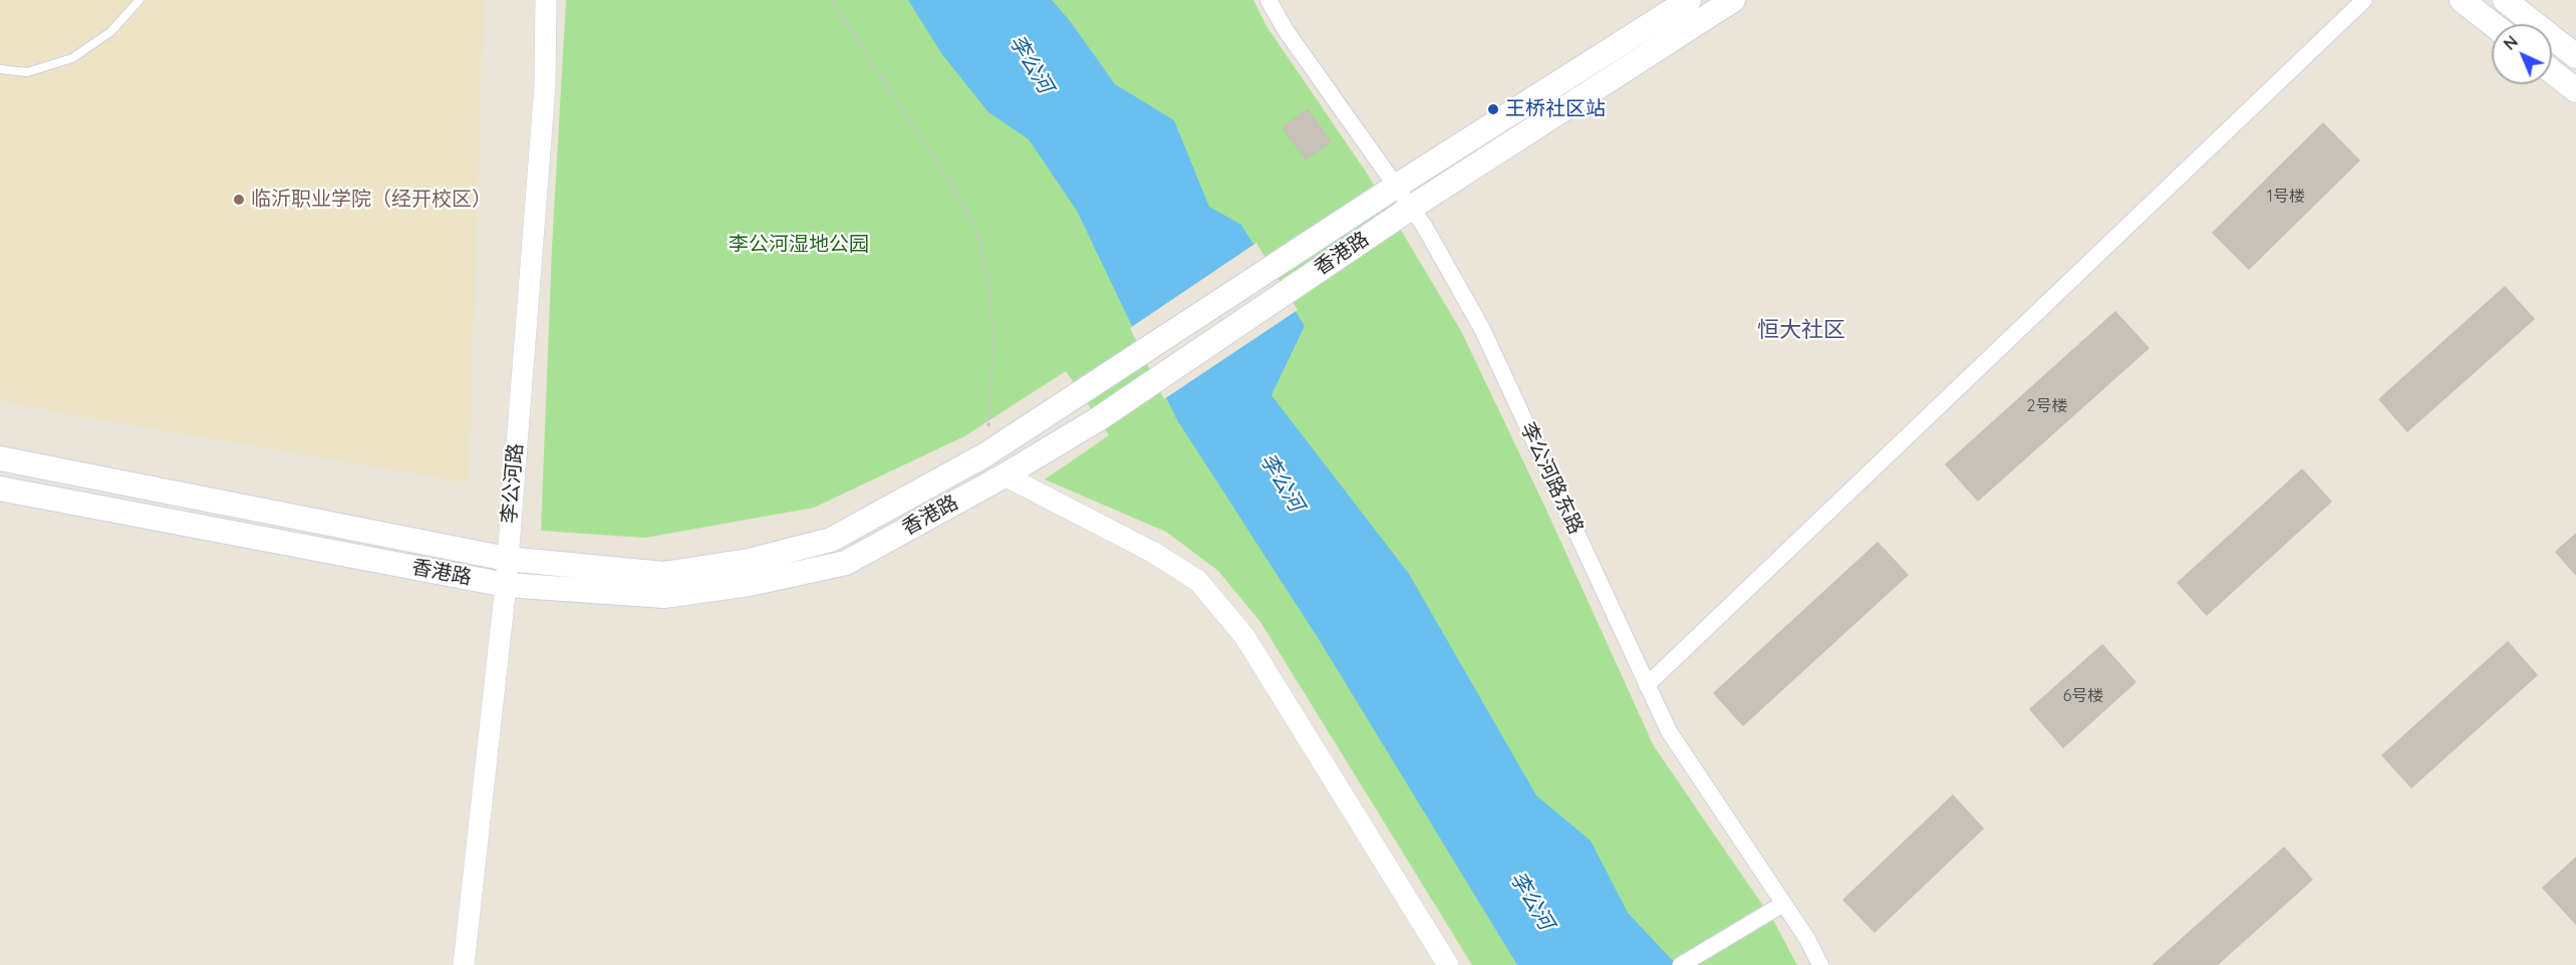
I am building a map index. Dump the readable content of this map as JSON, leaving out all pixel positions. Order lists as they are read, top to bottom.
{
  "streets": {
    "main road": ["香港路"],
    "street": ["李公河路东路", "李公河路"]
  },
  "crossings": [
    ["香港路", "李公河路东路"],
    ["香港路", "李公河路"]
  ],
  "districts": ["恒大社区"],
  "water": ["李公河"],
  "parks": ["李公河湿地公园"],
  "places": ["王桥社区站", "临沂职业学院（经开校区）"],
  "house_numbers": ["1号楼", "2号楼", "6号楼"],
  "north": "top left"
}
